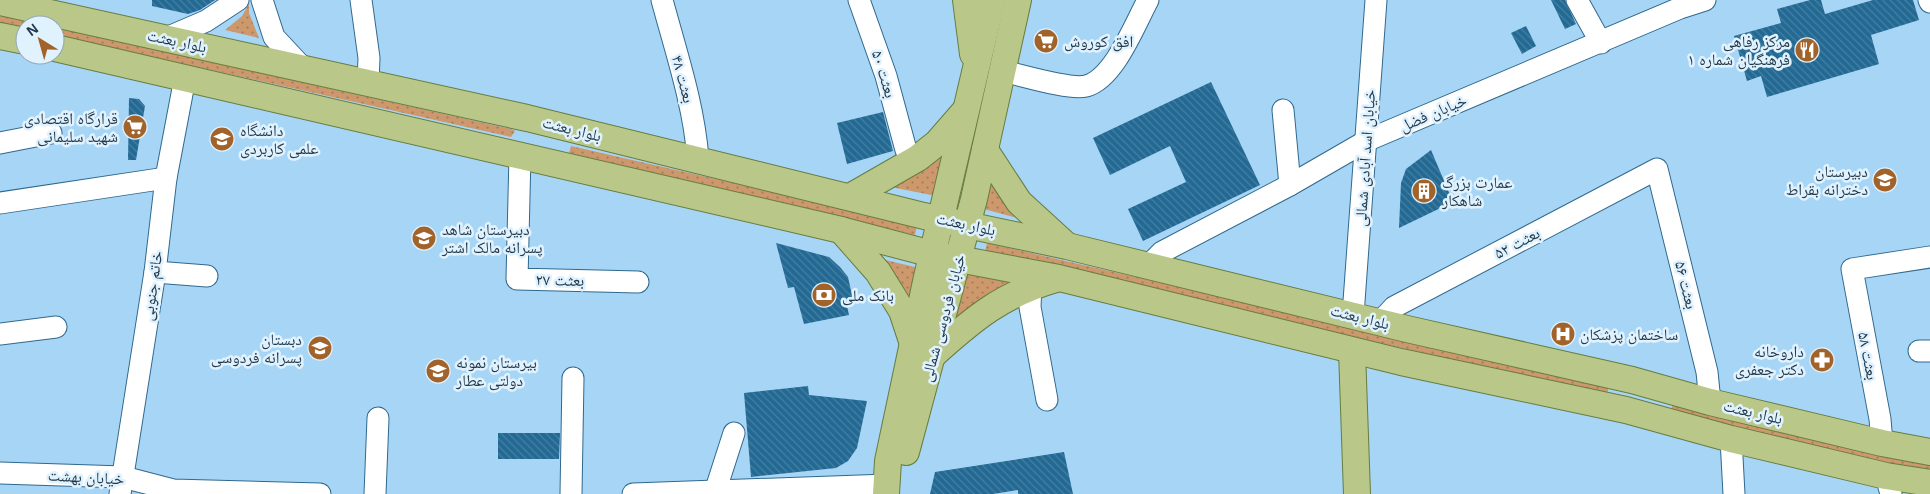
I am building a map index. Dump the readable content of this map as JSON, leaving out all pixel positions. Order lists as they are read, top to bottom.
{
  "streets": {
    "main road": ["بلوار بعثت", "خیابان فردوسی شمالی"],
    "street": [
      "بعثت ۵۰",
      "بعثت ۴۸",
      "خیابان فضل",
      "خیابان اسد آبادی شمالی",
      "بعثت ۵۲",
      "بعثت ۲۷",
      "بعثت ۵۶",
      "خاتم جنوبی",
      "بعثت ۵۸",
      "خیابان بهشت"
    ]
  },
  "crossings": [
    ["بلوار بعثت", "بعثت ۴۸"],
    ["بلوار بعثت", "خیابان فضل"],
    ["بلوار بعثت", "خیابان اسد آبادی شمالی"],
    ["بلوار بعثت", "بعثت ۵۲"],
    ["بلوار بعثت", "بعثت ۲۷"],
    ["بلوار بعثت", "بعثت ۵۶"],
    ["بلوار بعثت", "خاتم جنوبی"],
    ["بلوار بعثت", "خیابان فردوسی شمالی"],
    ["بلوار بعثت", "بعثت ۵۸"],
    ["خیابان فضل", "خیابان اسد آبادی شمالی"],
    ["بعثت ۵۲", "بعثت ۵۶"],
    ["خاتم جنوبی", "خیابان بهشت"]
  ],
  "places": {
    "supermarket": ["افق کوروش", "قرارگاه اقتصادی شهید سلیمانی"],
    "restaurant": ["مرکز رفاهی فرهنگیان شماره ۱"],
    "school or university": [
      "دانشگاه علمی کاربردی",
      "دبیرستان دخترانه بقراط",
      "دبیرستان شاهد پسرانه مالک اشتر",
      "دبستان پسرانه فردوسی",
      "بیرستان نمونه دولتی عطار"
    ],
    "building": ["عمارت بزرگ شاهکار"],
    "bank": ["بانک ملی"],
    "hospital": ["ساختمان پزشکان"],
    "pharmacy": ["داروخانه دکتر جعفری"]
  },
  "north": "top left"
}
